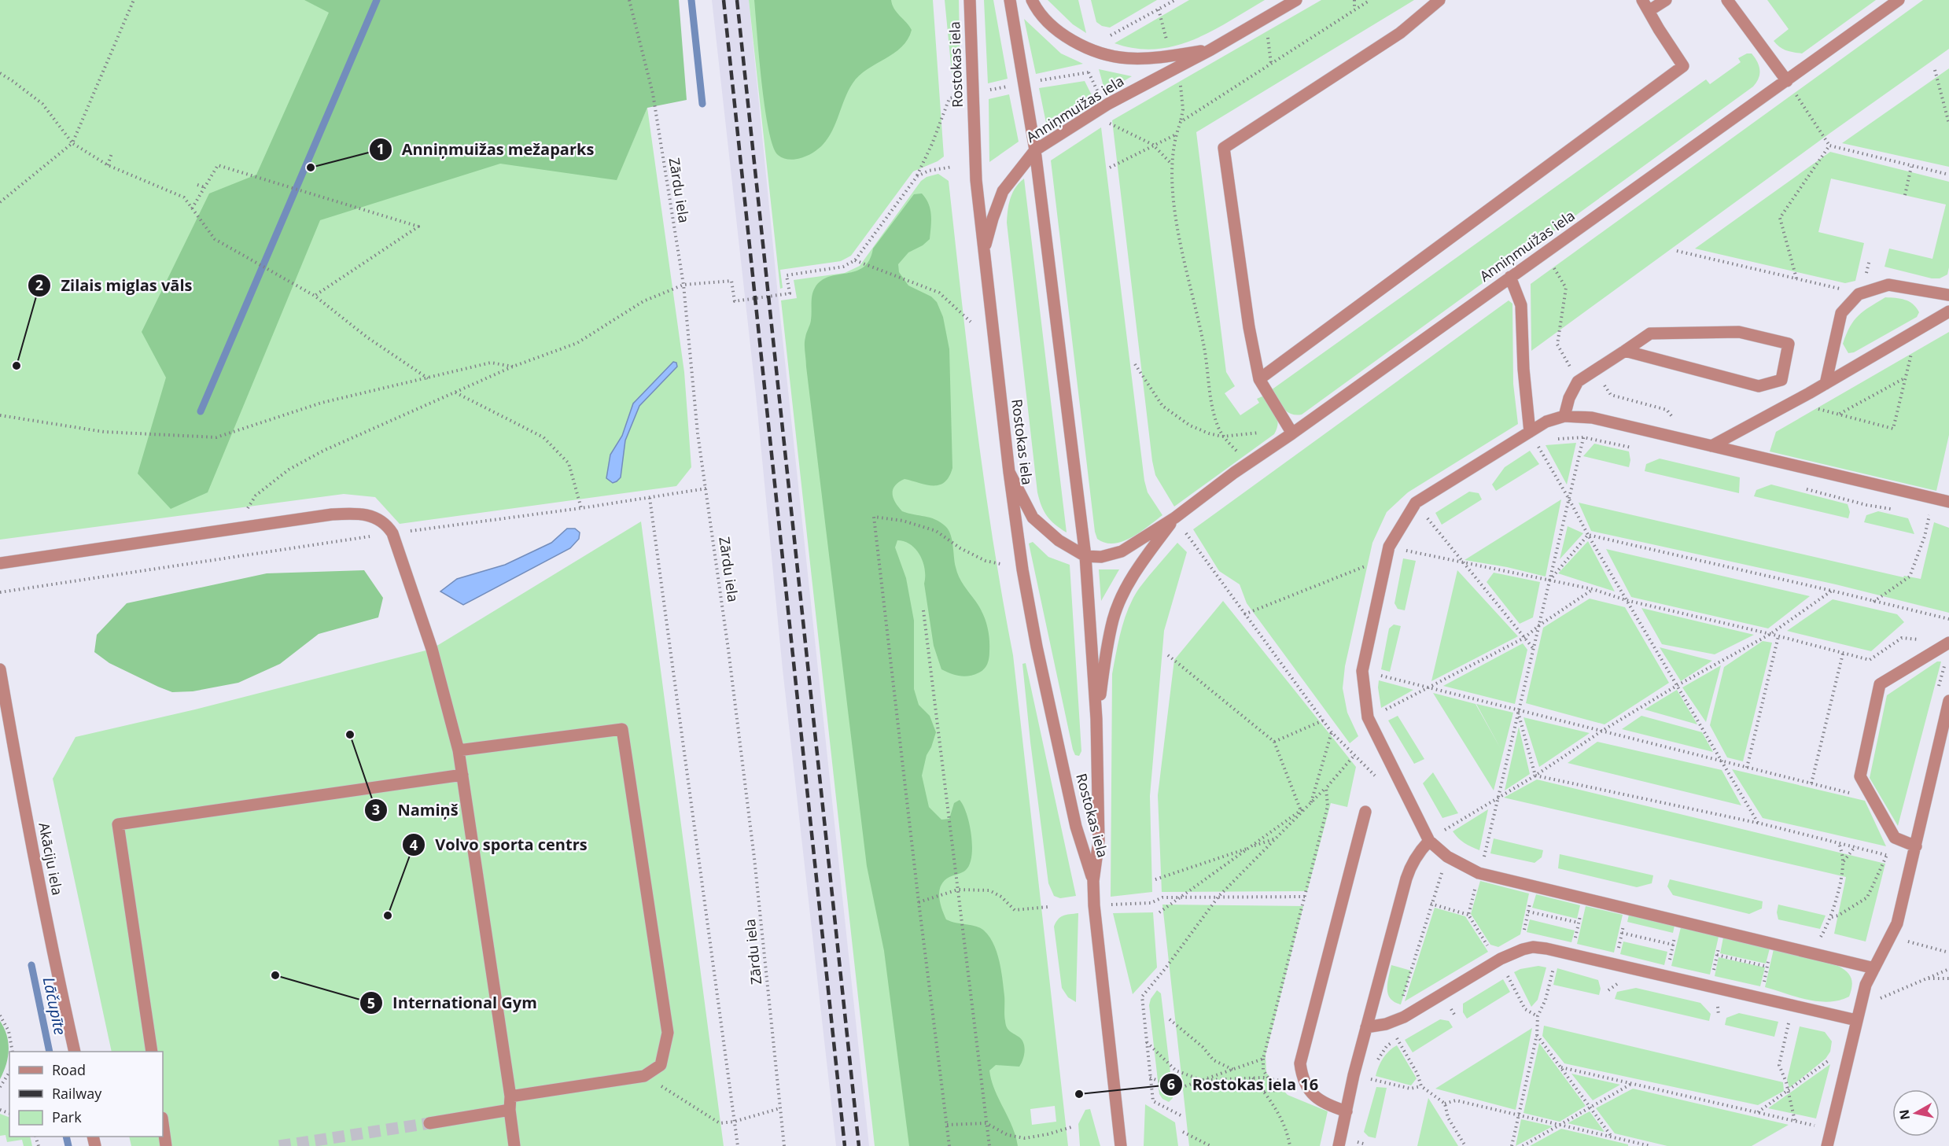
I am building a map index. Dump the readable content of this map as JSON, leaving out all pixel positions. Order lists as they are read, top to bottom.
{
  "streets": {
    "street": ["Rostokas iela", "Anniņmuižas iela", "Akāciju iela"],
    "path": ["Zārdu iela"]
  },
  "crossings": [
    ["Rostokas iela", "Anniņmuižas iela"]
  ],
  "water": ["Lāčupīte"],
  "places": [
    "Anniņmuižas mežaparks",
    "Zilais miglas vāls",
    "Namiņš",
    "Volvo sporta centrs",
    "International Gym",
    "Rostokas iela 16"
  ],
  "legend": ["Road", "Railway", "Park"],
  "north": "left"
}
